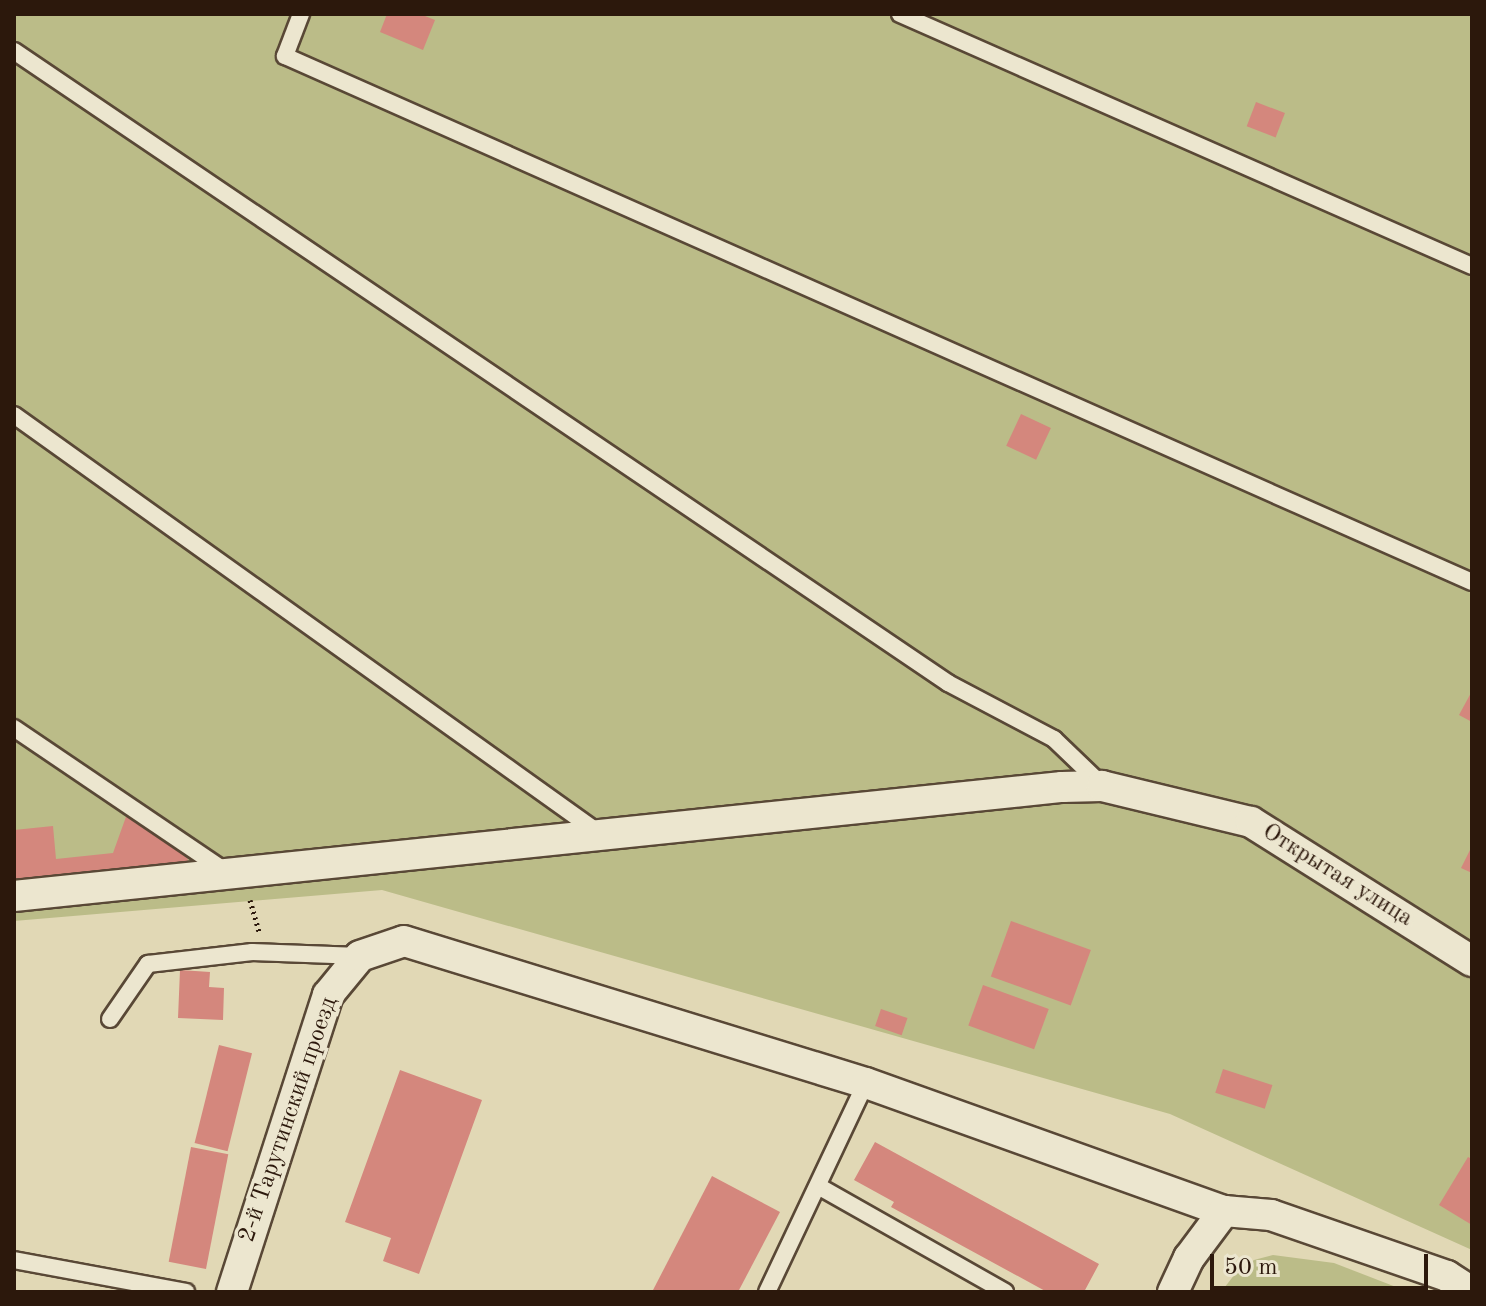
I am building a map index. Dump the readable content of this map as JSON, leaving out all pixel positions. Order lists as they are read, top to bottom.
{
  "streets": {
    "street": ["Открытая улица", "2-й Тарутинский проезд"]
  },
  "scale_bar": "50 m"
}
